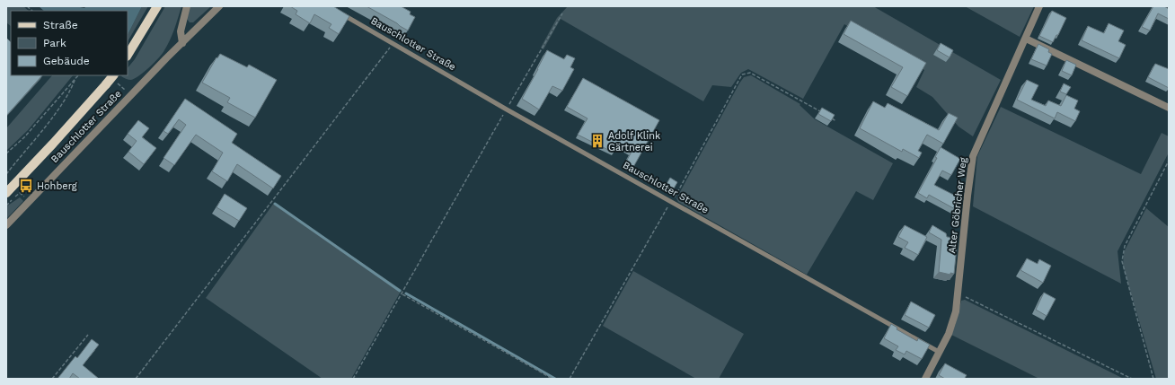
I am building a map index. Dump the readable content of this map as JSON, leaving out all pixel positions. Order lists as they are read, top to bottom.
{
  "streets": {
    "street": ["Bauschlotter Straße", "Alter Göbricher Weg"]
  },
  "crossings": [
    ["Bauschlotter Straße", "Alter Göbricher Weg"]
  ],
  "places": {
    "building": ["Adolf Klink Gärtnerei"],
    "bus stop": ["Hohberg"]
  },
  "legend": ["Straße", "Park", "Gebäude"]
}
